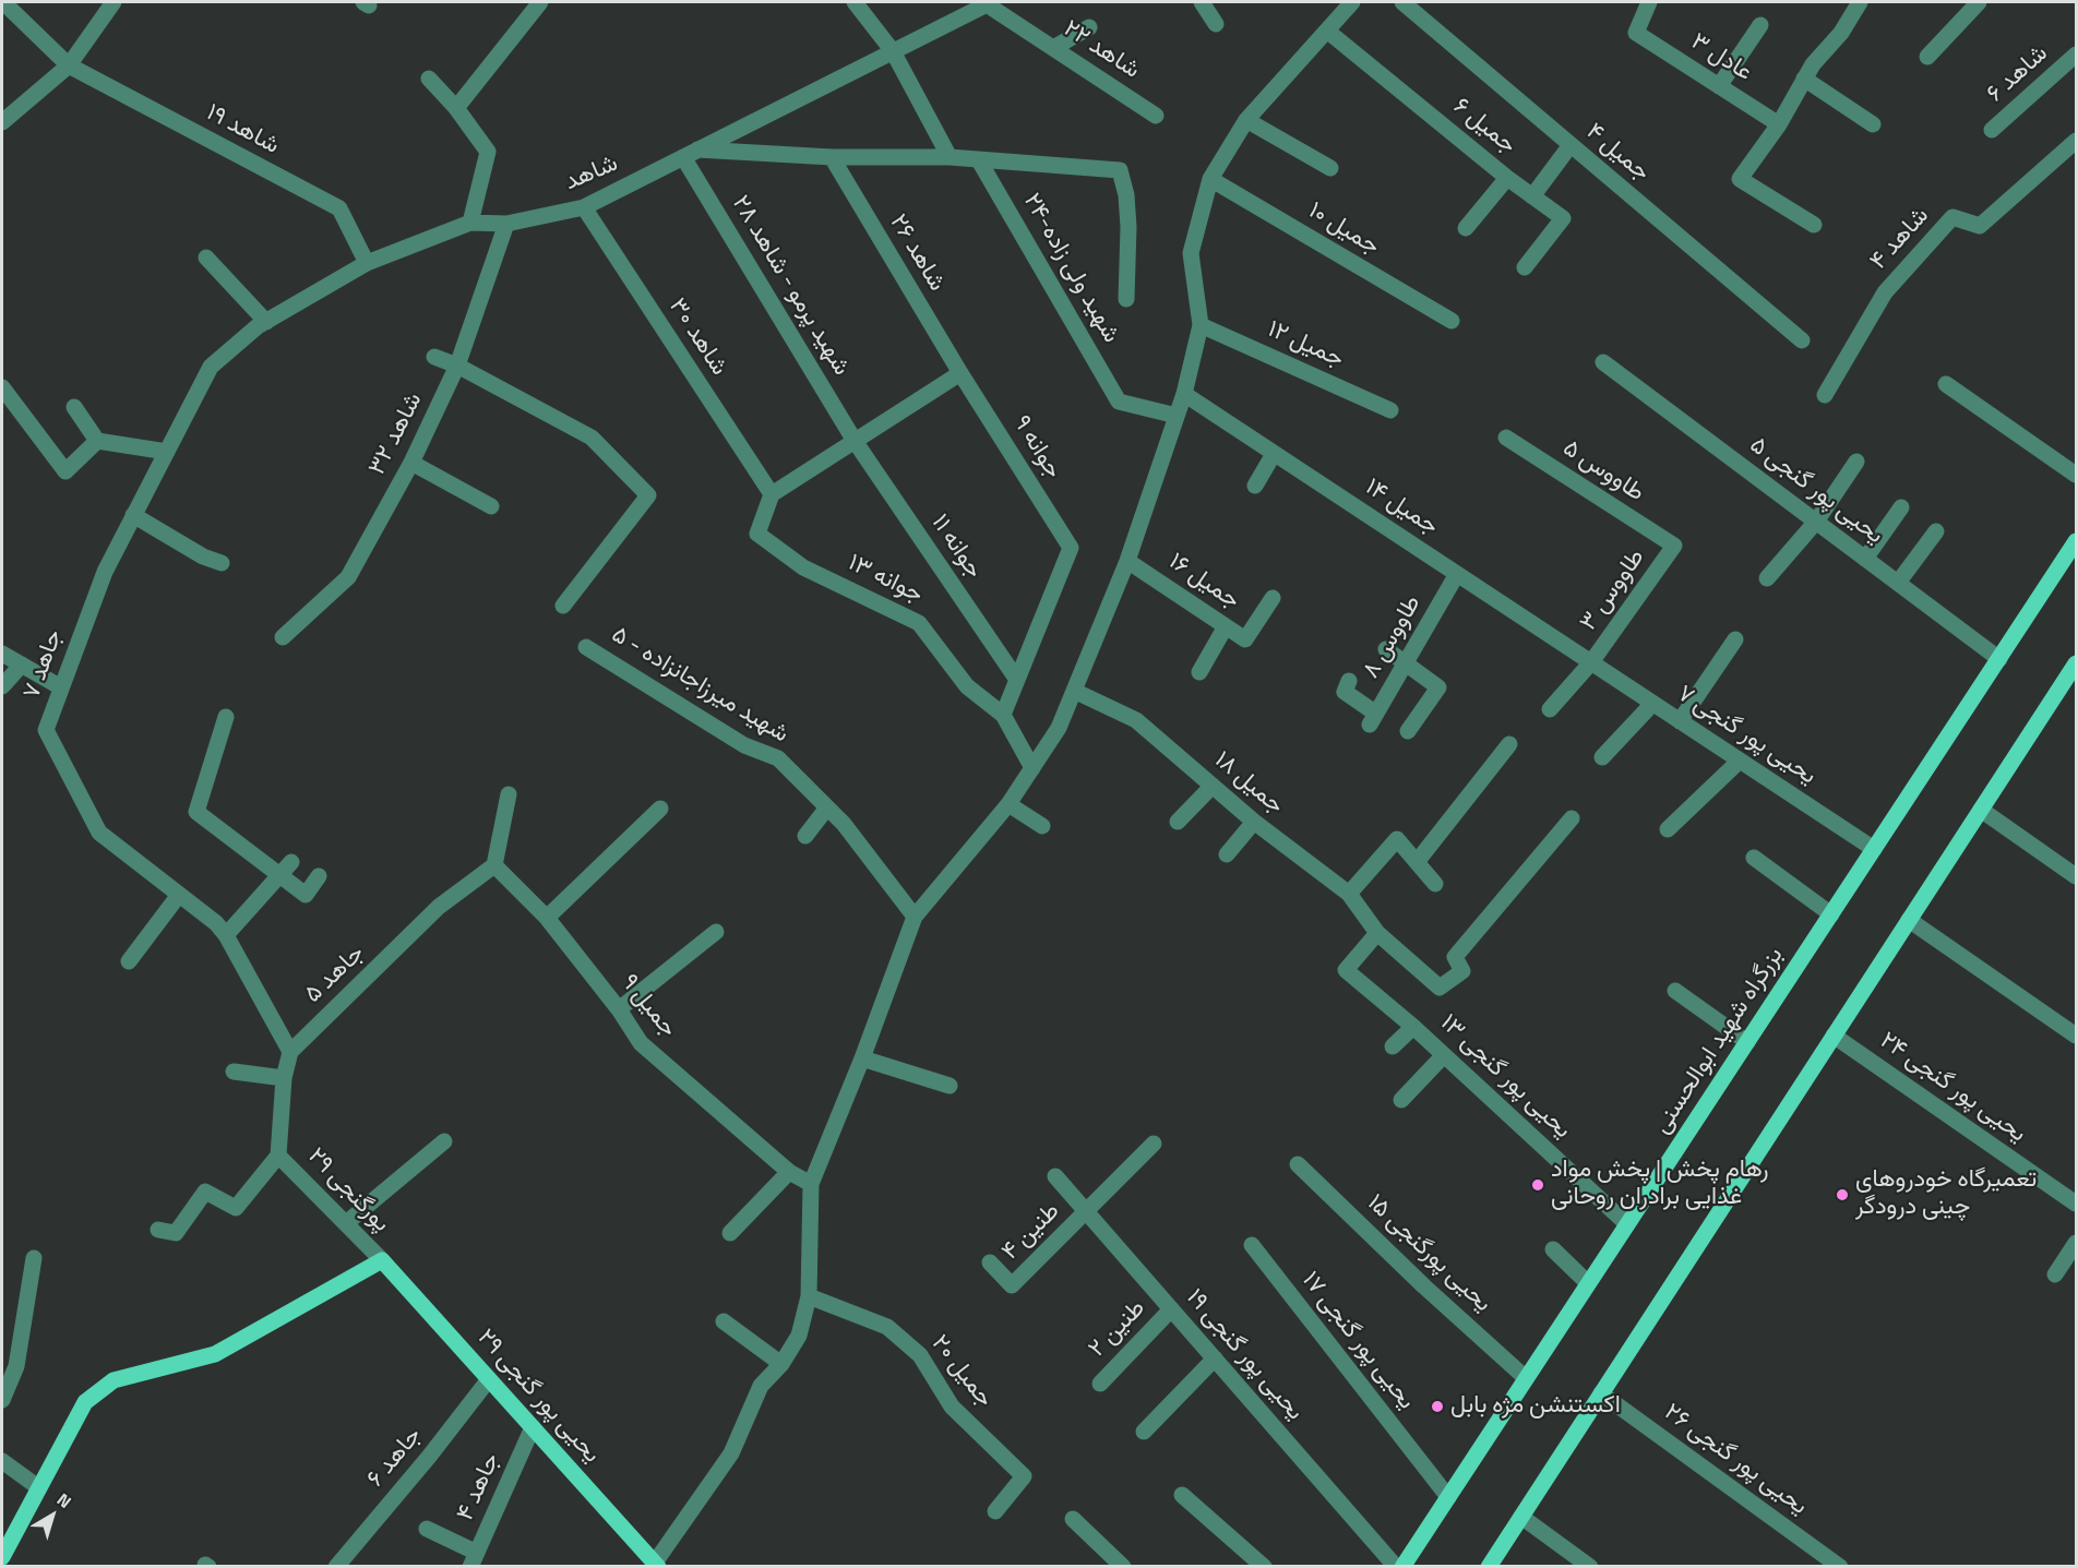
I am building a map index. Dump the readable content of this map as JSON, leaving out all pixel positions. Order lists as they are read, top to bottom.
{
  "streets": {
    "main road": ["بزرگراه شهید ابوالحسنی", "یحیی پور گنجی ۲۹"],
    "street": [
      "شاهد ۲۲",
      "عادل ۳",
      "شاهد ۶",
      "جمیل ۶",
      "شاهد ۱۹",
      "جمیل ۴",
      "شاهد",
      "جمیل ۱۰",
      "شاهد ۴",
      "شاهد ۲۶",
      "شهید ولی زاده-۲۴",
      "شهید پرمو - شاهد ۲۸",
      "شاهد ۳۰",
      "جمیل ۱۲",
      "شاهد ۳۲",
      "جوانه ۹",
      "طاووس ۵",
      "یحیی پور گنجی ۵",
      "جمیل ۱۴",
      "جوانه ۱۱",
      "جوانه ۱۳",
      "جمیل ۱۶",
      "طاووس ۳",
      "طاووس ۸",
      "جاهد ۷",
      "شهید میرزاجانزاده - ۵",
      "یحیی پور گنجی ۷",
      "جمیل ۱۸",
      "جاهد ۵",
      "جمیل ۹",
      "یحیی پور گنجی ۱۳",
      "یحیی پور گنجی ۲۴",
      "پورگنجی ۲۹",
      "طنین ۴",
      "یحیی پورگنجی ۱۵",
      "طنین ۲",
      "یحیی پور گنجی ۱۷",
      "یحیی پور گنجی ۱۹",
      "جمیل ۲۰",
      "جاهد ۶",
      "یحیی پور گنجی ۲۶",
      "جاهد ۴"
    ]
  },
  "crossings": [
    ["شاهد ۲۲", "شاهد"],
    ["شاهد ۱۹", "شاهد"],
    ["شاهد", "شهید پرمو - شاهد ۲۸"],
    ["شاهد", "شاهد ۳۰"],
    ["شاهد", "شاهد ۳۲"],
    ["شاهد", "جاهد ۷"],
    ["شاهد ۲۶", "جوانه ۹"],
    ["شهید پرمو - شاهد ۲۸", "جوانه ۱۱"],
    ["شاهد ۳۰", "جوانه ۱۳"],
    ["جوانه ۹", "جوانه ۱۱"],
    ["طاووس ۵", "طاووس ۳"],
    ["یحیی پور گنجی ۵", "بزرگراه شهید ابوالحسنی"],
    ["جمیل ۱۴", "طاووس ۳"],
    ["جمیل ۱۴", "طاووس ۸"],
    ["جمیل ۱۴", "یحیی پور گنجی ۷"],
    ["طاووس ۳", "یحیی پور گنجی ۷"],
    ["جاهد ۷", "جاهد ۵"],
    ["یحیی پور گنجی ۷", "بزرگراه شهید ابوالحسنی"],
    ["جمیل ۱۸", "یحیی پور گنجی ۱۳"],
    ["جاهد ۵", "جمیل ۹"],
    ["بزرگراه شهید ابوالحسنی", "یحیی پور گنجی ۱۳"],
    ["بزرگراه شهید ابوالحسنی", "یحیی پورگنجی ۱۵"],
    ["بزرگراه شهید ابوالحسنی", "یحیی پور گنجی ۱۷"],
    ["پورگنجی ۲۹", "یحیی پور گنجی ۲۹"],
    ["طنین ۴", "یحیی پور گنجی ۱۹"],
    ["طنین ۲", "یحیی پور گنجی ۱۹"],
    ["یحیی پور گنجی ۲۹", "جاهد ۶"],
    ["یحیی پور گنجی ۲۹", "جاهد ۴"]
  ],
  "places": ["رهام پخش | پخش مواد غذایی برادران روحانی", "تعمیرگاه خودروهای چینی درودگر", "اکستنشن مژه بابل"],
  "north": "top right"
}
